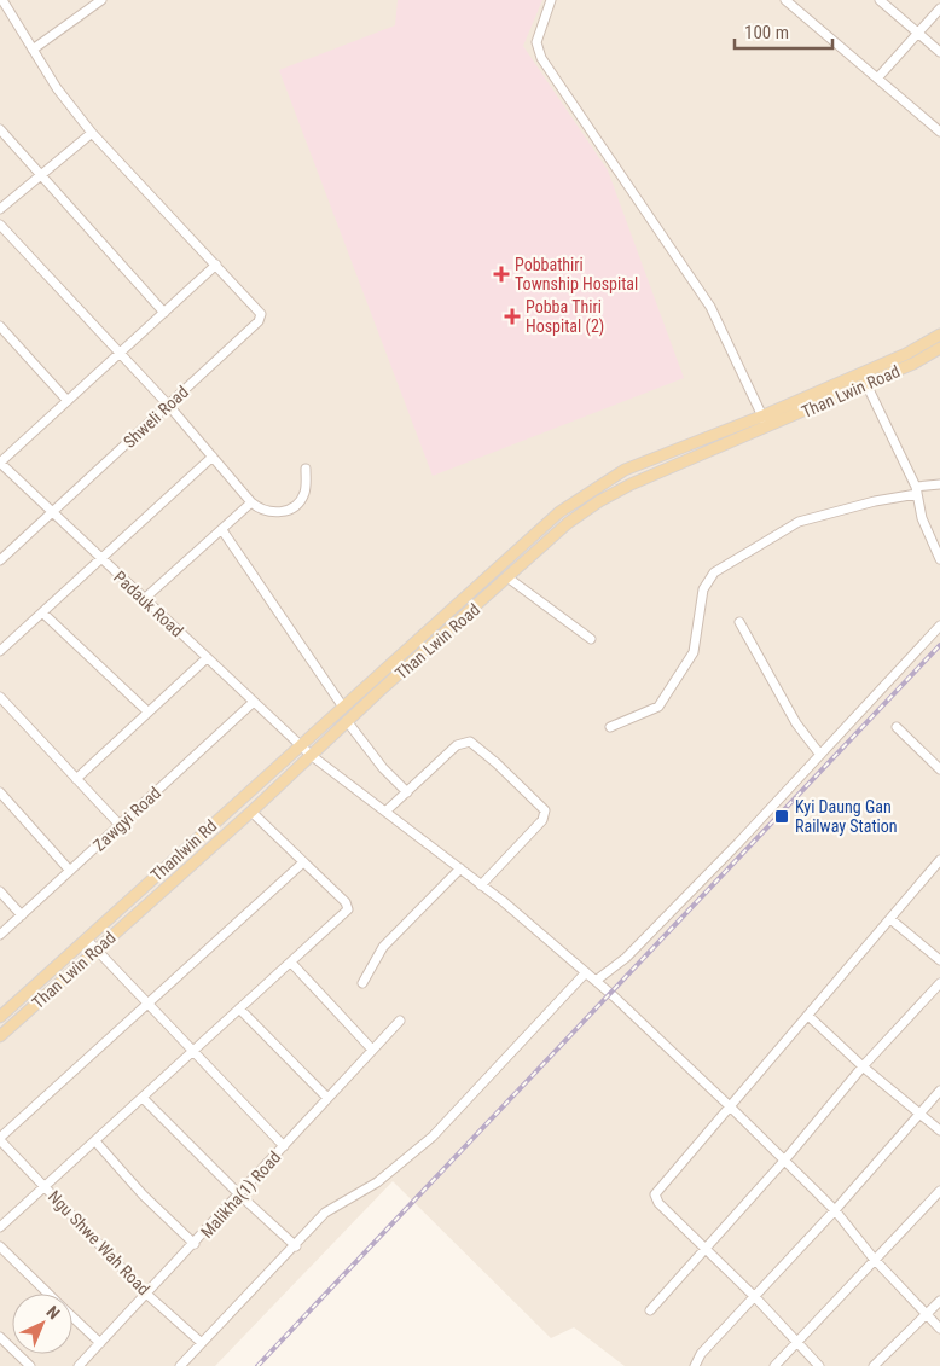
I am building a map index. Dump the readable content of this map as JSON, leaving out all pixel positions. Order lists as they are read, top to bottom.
{
  "streets": {
    "main road": ["Than Lwin Road", "Thanlwin Rd"],
    "street": [
      "Shweli Road",
      "Padauk Road",
      "Zawgyi Road",
      "Malikha(1) Road",
      "Ngu Shwe Wah Road"
    ]
  },
  "crossings": [
    ["Than Lwin Road", "Padauk Road"],
    ["Than Lwin Road", "Thanlwin Rd"],
    ["Shweli Road", "Padauk Road"],
    ["Padauk Road", "Zawgyi Road"],
    ["Padauk Road", "Thanlwin Rd"],
    ["Malikha(1) Road", "Ngu Shwe Wah Road"]
  ],
  "places": {
    "health": ["Pobbathiri Township Hospital", "Pobba Thiri Hospital (2)"],
    "transit": ["Kyi Daung Gan Railway Station"]
  },
  "scale_bar": "100 m",
  "north": "top right"
}
